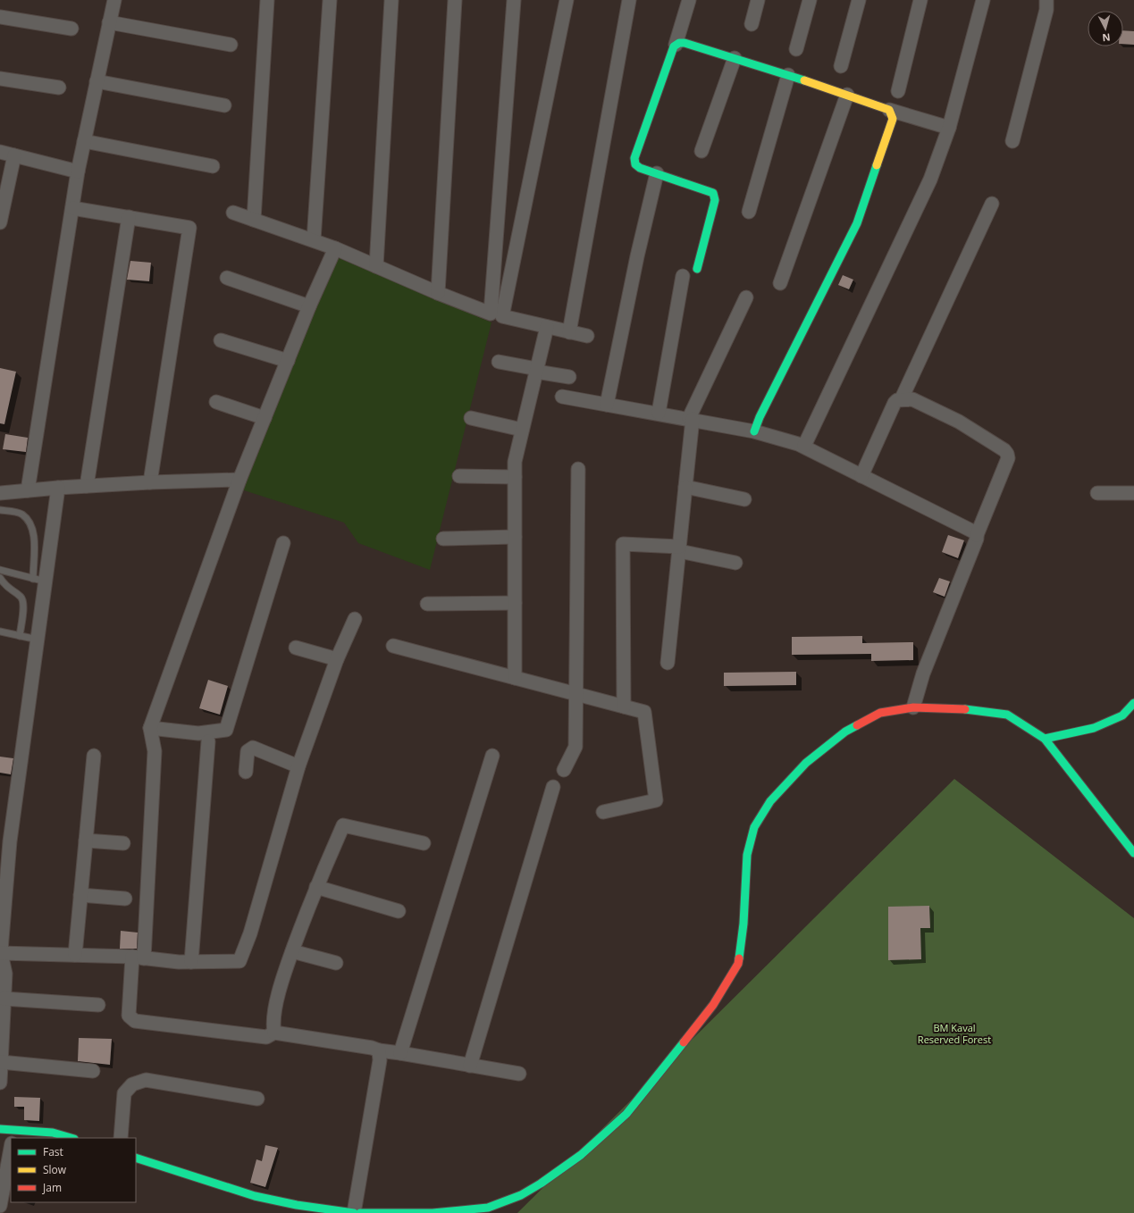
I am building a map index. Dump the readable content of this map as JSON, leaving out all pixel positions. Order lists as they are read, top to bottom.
{
  "parks": ["BM Kaval Reserved Forest"],
  "legend": ["Fast", "Slow", "Jam"],
  "north": "bottom"
}
